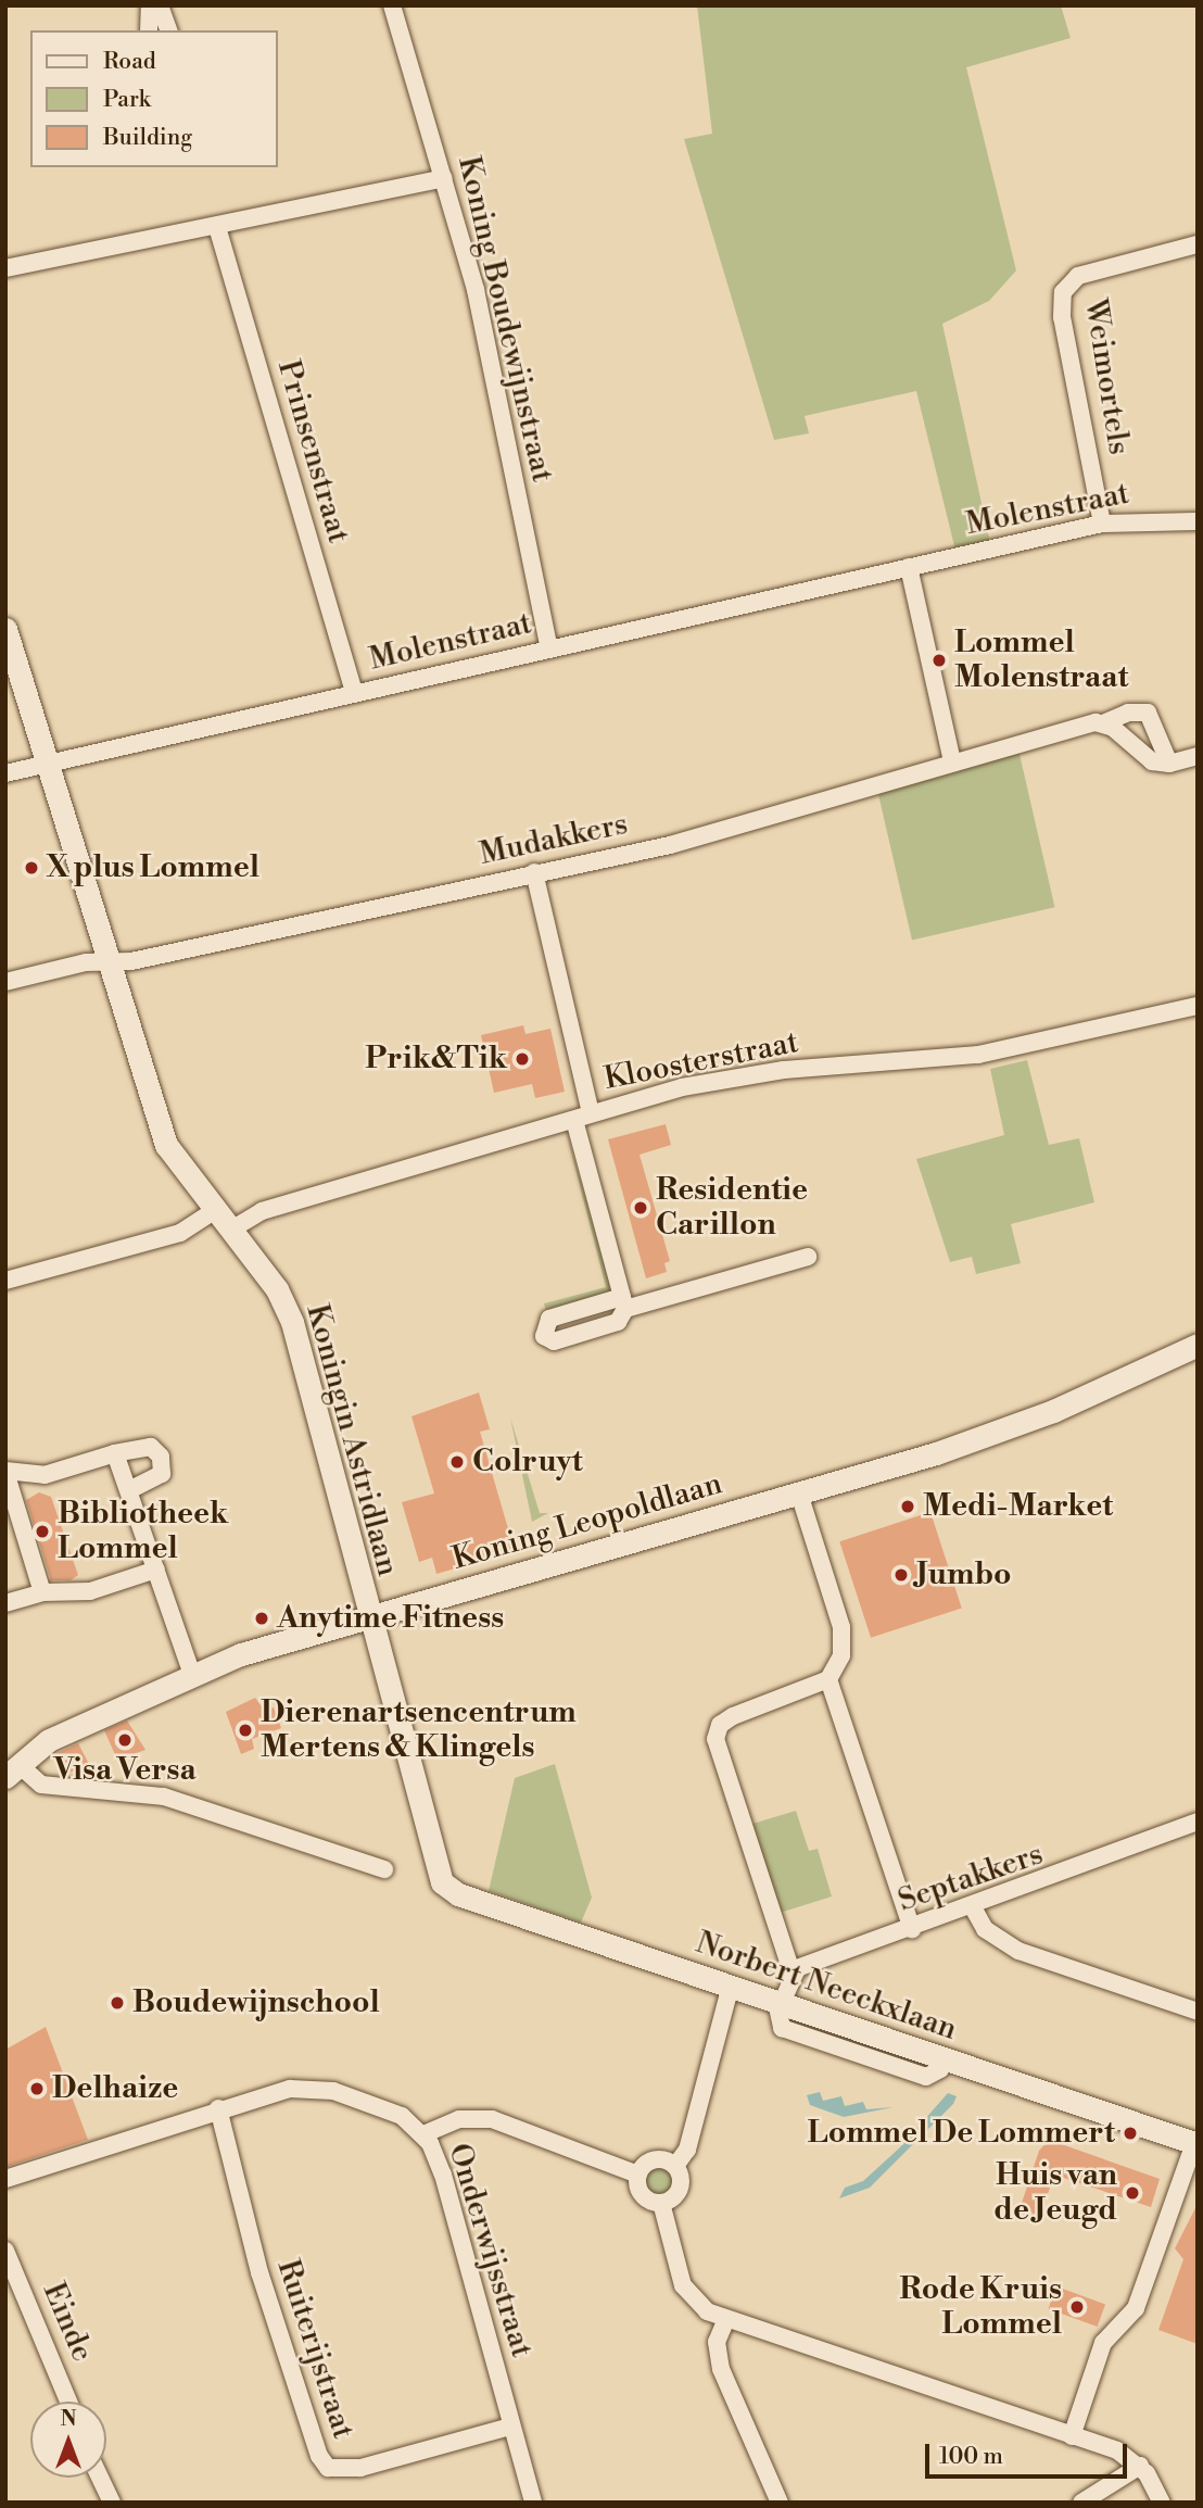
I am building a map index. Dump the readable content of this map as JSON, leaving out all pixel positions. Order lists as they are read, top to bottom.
{
  "streets": {
    "main road": ["Koningin Astridlaan", "Koning Leopoldlaan", "Norbert Neeckxlaan"],
    "street": [
      "Koning Boudewijnstraat",
      "Weimortels",
      "Prinsenstraat",
      "Molenstraat",
      "Mudakkers",
      "Kloosterstraat",
      "Septakkers",
      "Onderwijsstraat",
      "Einde",
      "Ruiterijstraat"
    ]
  },
  "crossings": [
    ["Koning Boudewijnstraat", "Molenstraat"],
    ["Weimortels", "Molenstraat"],
    ["Prinsenstraat", "Molenstraat"],
    ["Molenstraat", "Koningin Astridlaan"],
    ["Mudakkers", "Koningin Astridlaan"],
    ["Kloosterstraat", "Koningin Astridlaan"],
    ["Koningin Astridlaan", "Koning Leopoldlaan"],
    ["Koningin Astridlaan", "Norbert Neeckxlaan"],
    ["Onderwijsstraat", "Ruiterijstraat"]
  ],
  "places": [
    "Lommel Molenstraat",
    "X plus Lommel",
    "Prik&Tik",
    "Residentie Carillon",
    "Colruyt",
    "Medi-Market",
    "Bibliotheek Lommel",
    "Jumbo",
    "Anytime Fitness",
    "Dierenartsencentrum Mertens & Klingels",
    "Visa Versa",
    "Boudewijnschool",
    "Delhaize",
    "Lommel De Lommert",
    "Huis van de Jeugd",
    "Rode Kruis Lommel"
  ],
  "legend": ["Road", "Park", "Building"],
  "scale_bar": "100 m",
  "north": "top"
}
